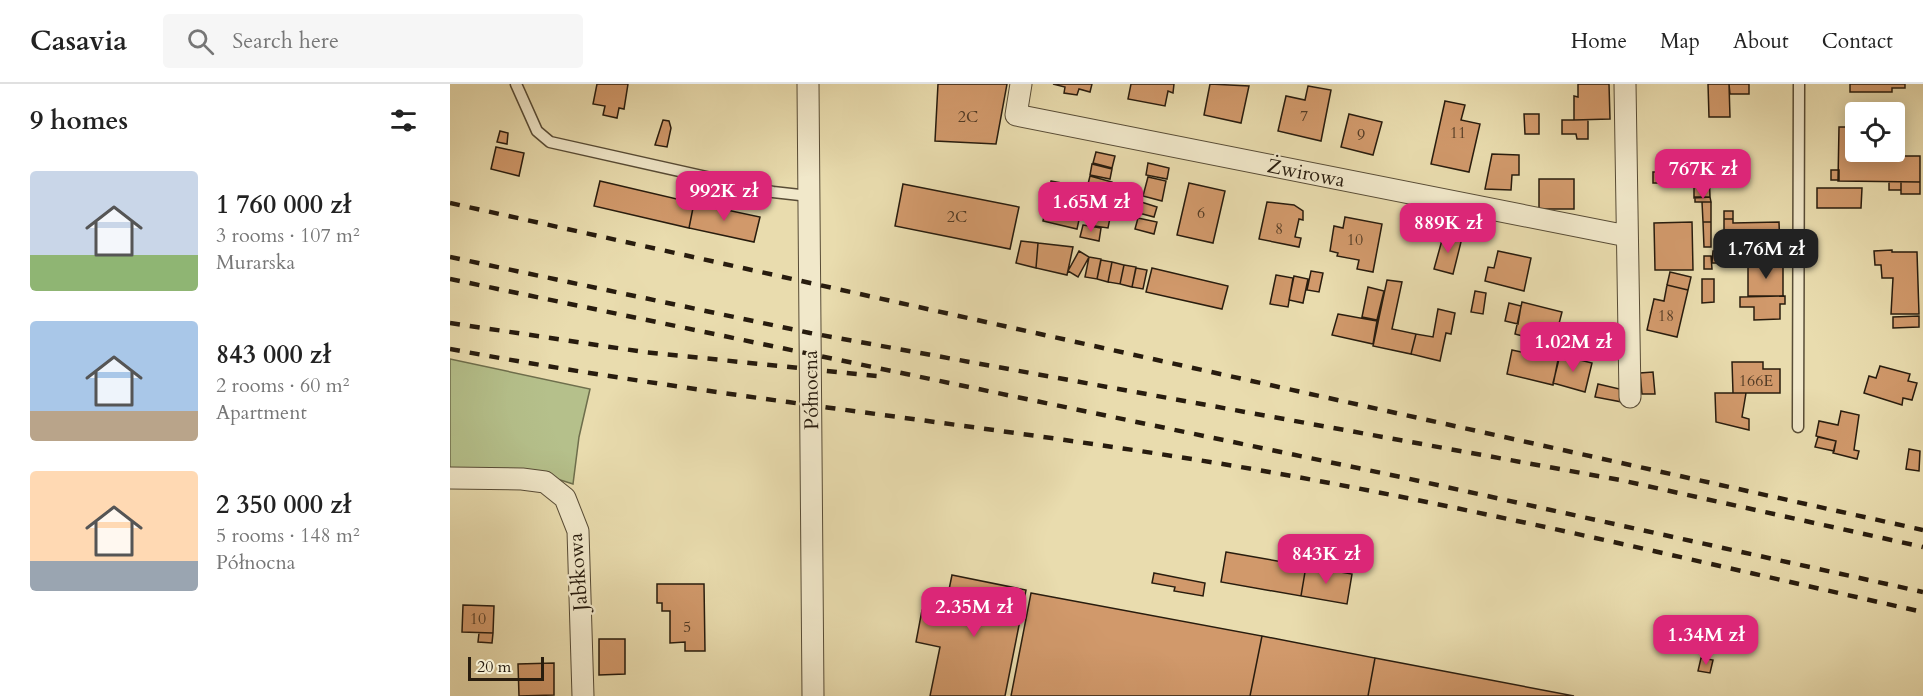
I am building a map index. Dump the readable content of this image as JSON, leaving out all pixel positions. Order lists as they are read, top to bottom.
{
  "streets": {
    "street": ["Żwirowa", "Północna", "Jabłkowa"]
  },
  "house_numbers": [
    "7",
    "2C",
    "11",
    "9",
    "6",
    "2C",
    "8",
    "10",
    "18",
    "166E",
    "10",
    "5"
  ],
  "scale_bar": "20 m",
  "page": {
    "header": "Casavia",
    "search": "Search here",
    "nav": [
      "Home",
      "Map",
      "About",
      "Contact"
    ],
    "heading": "9 homes",
    "price": [
      "767K zł",
      "992K zł",
      "1.65M zł",
      "889K zł",
      "1.76M zł",
      "1.02M zł",
      "843K zł",
      "2.35M zł",
      "1.34M zł"
    ],
    "list": [
      {
        "name": "1 760 000 zł",
        "note": "3 rooms · 107 m² · Murarska"
      },
      {
        "name": "843 000 zł",
        "note": "2 rooms · 60 m² · Apartment"
      },
      {
        "name": "2 350 000 zł",
        "note": "5 rooms · 148 m² · Północna"
      }
    ],
    "scale": "20 m"
  }
}
